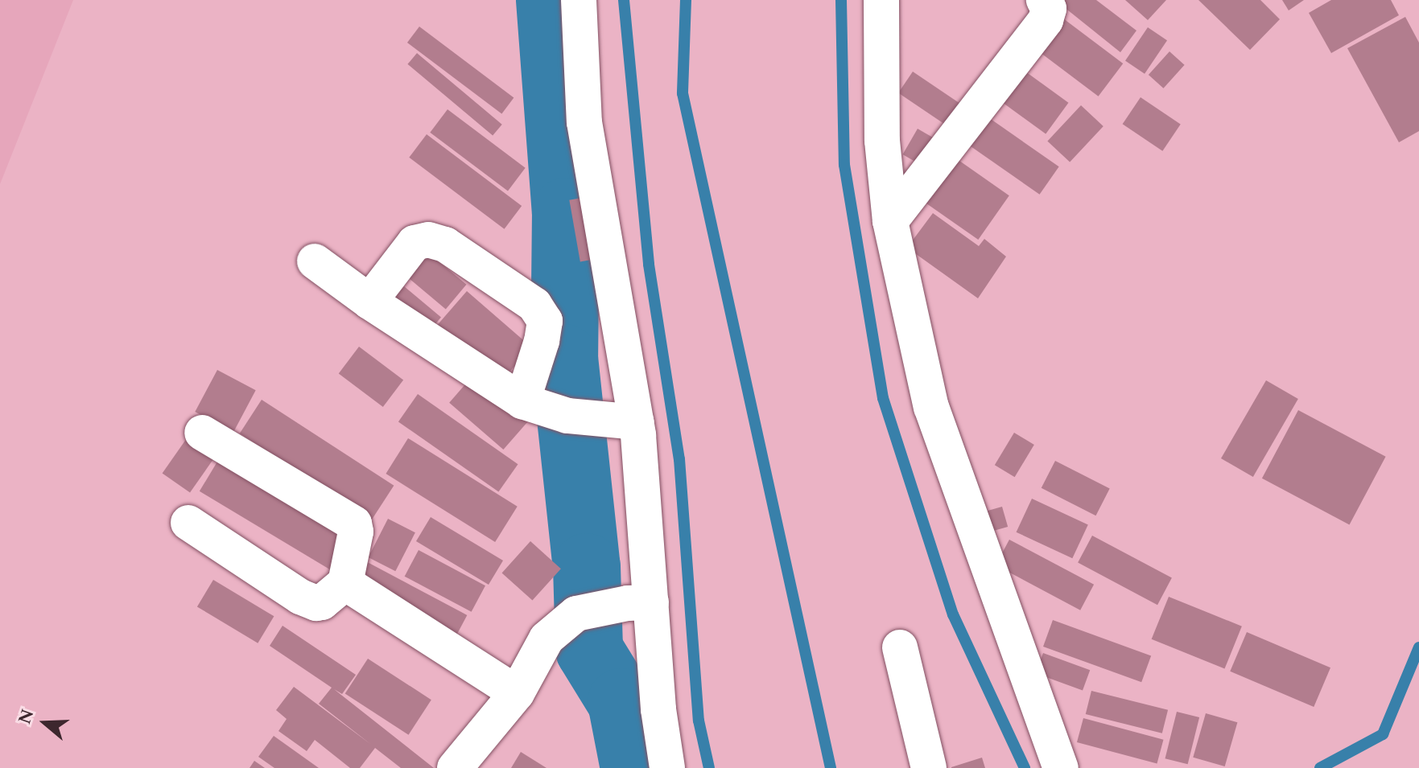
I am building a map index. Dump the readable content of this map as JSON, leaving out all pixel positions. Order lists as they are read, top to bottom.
{
  "north": "left"
}
